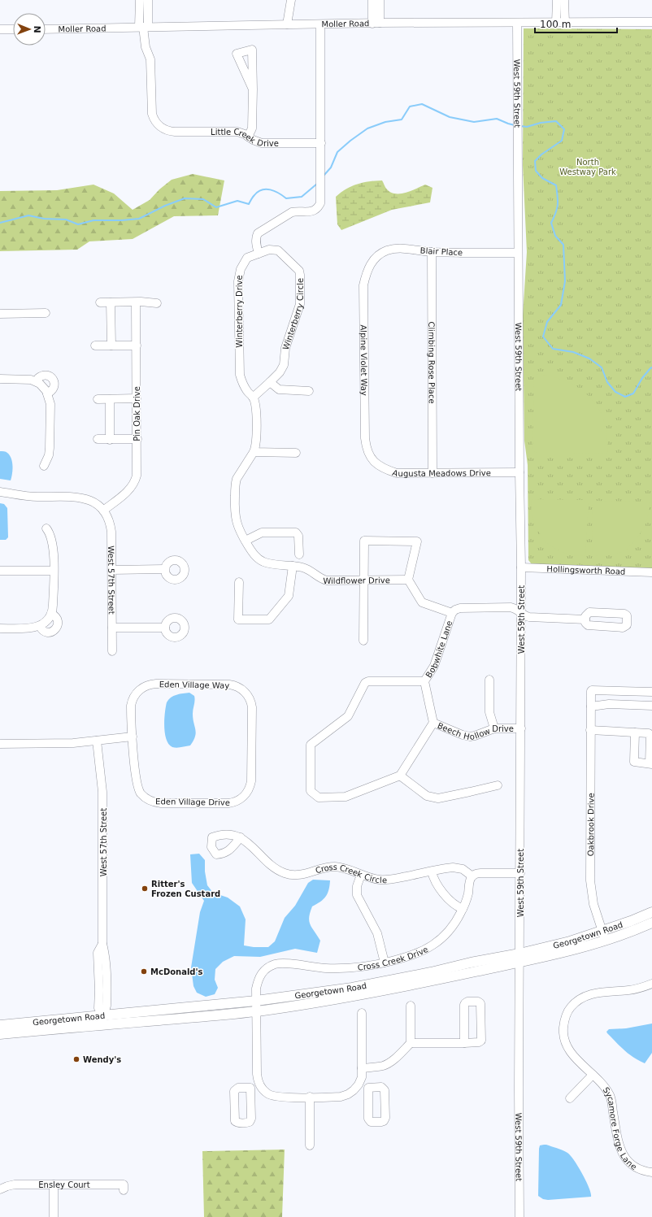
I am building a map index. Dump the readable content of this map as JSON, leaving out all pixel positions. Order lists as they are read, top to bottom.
{
  "streets": {
    "main road": ["Georgetown Road"],
    "street": [
      "Moller Road",
      "West 59th Street",
      "Little Creek Drive",
      "Blair Place",
      "Winterberry Drive",
      "Winterberry Circle",
      "Alpine Violet Way",
      "Climbing Rose Place",
      "Pin Oak Drive",
      "Augusta Meadows Drive",
      "Hollingsworth Road",
      "Wildflower Drive",
      "West 57th Street",
      "Bobwhite Lane",
      "Eden Village Way",
      "Beech Hollow Drive",
      "Eden Village Drive",
      "Oakbrook Drive",
      "Cross Creek Circle",
      "Cross Creek Drive",
      "Sycamore Forge Lane",
      "Ensley Court"
    ]
  },
  "crossings": [
    ["Moller Road", "West 59th Street"],
    ["Moller Road", "Little Creek Drive"],
    ["West 59th Street", "Blair Place"],
    ["West 59th Street", "Augusta Meadows Drive"],
    ["West 59th Street", "Hollingsworth Road"],
    ["West 59th Street", "Beech Hollow Drive"],
    ["West 59th Street", "Georgetown Road"],
    ["Blair Place", "Alpine Violet Way"],
    ["Blair Place", "Climbing Rose Place"],
    ["Winterberry Drive", "Winterberry Circle"],
    ["Winterberry Drive", "Wildflower Drive"],
    ["Alpine Violet Way", "Augusta Meadows Drive"],
    ["Climbing Rose Place", "Augusta Meadows Drive"],
    ["Pin Oak Drive", "West 57th Street"],
    ["West 57th Street", "Georgetown Road"],
    ["Bobwhite Lane", "Beech Hollow Drive"],
    ["Eden Village Way", "Eden Village Drive"],
    ["Oakbrook Drive", "Georgetown Road"],
    ["Cross Creek Circle", "Cross Creek Drive"],
    ["Georgetown Road", "Cross Creek Drive"]
  ],
  "parks": ["North Westway Park"],
  "places": ["Ritter's Frozen Custard", "McDonald's", "Wendy's"],
  "scale_bar": "100 m",
  "north": "right"
}
